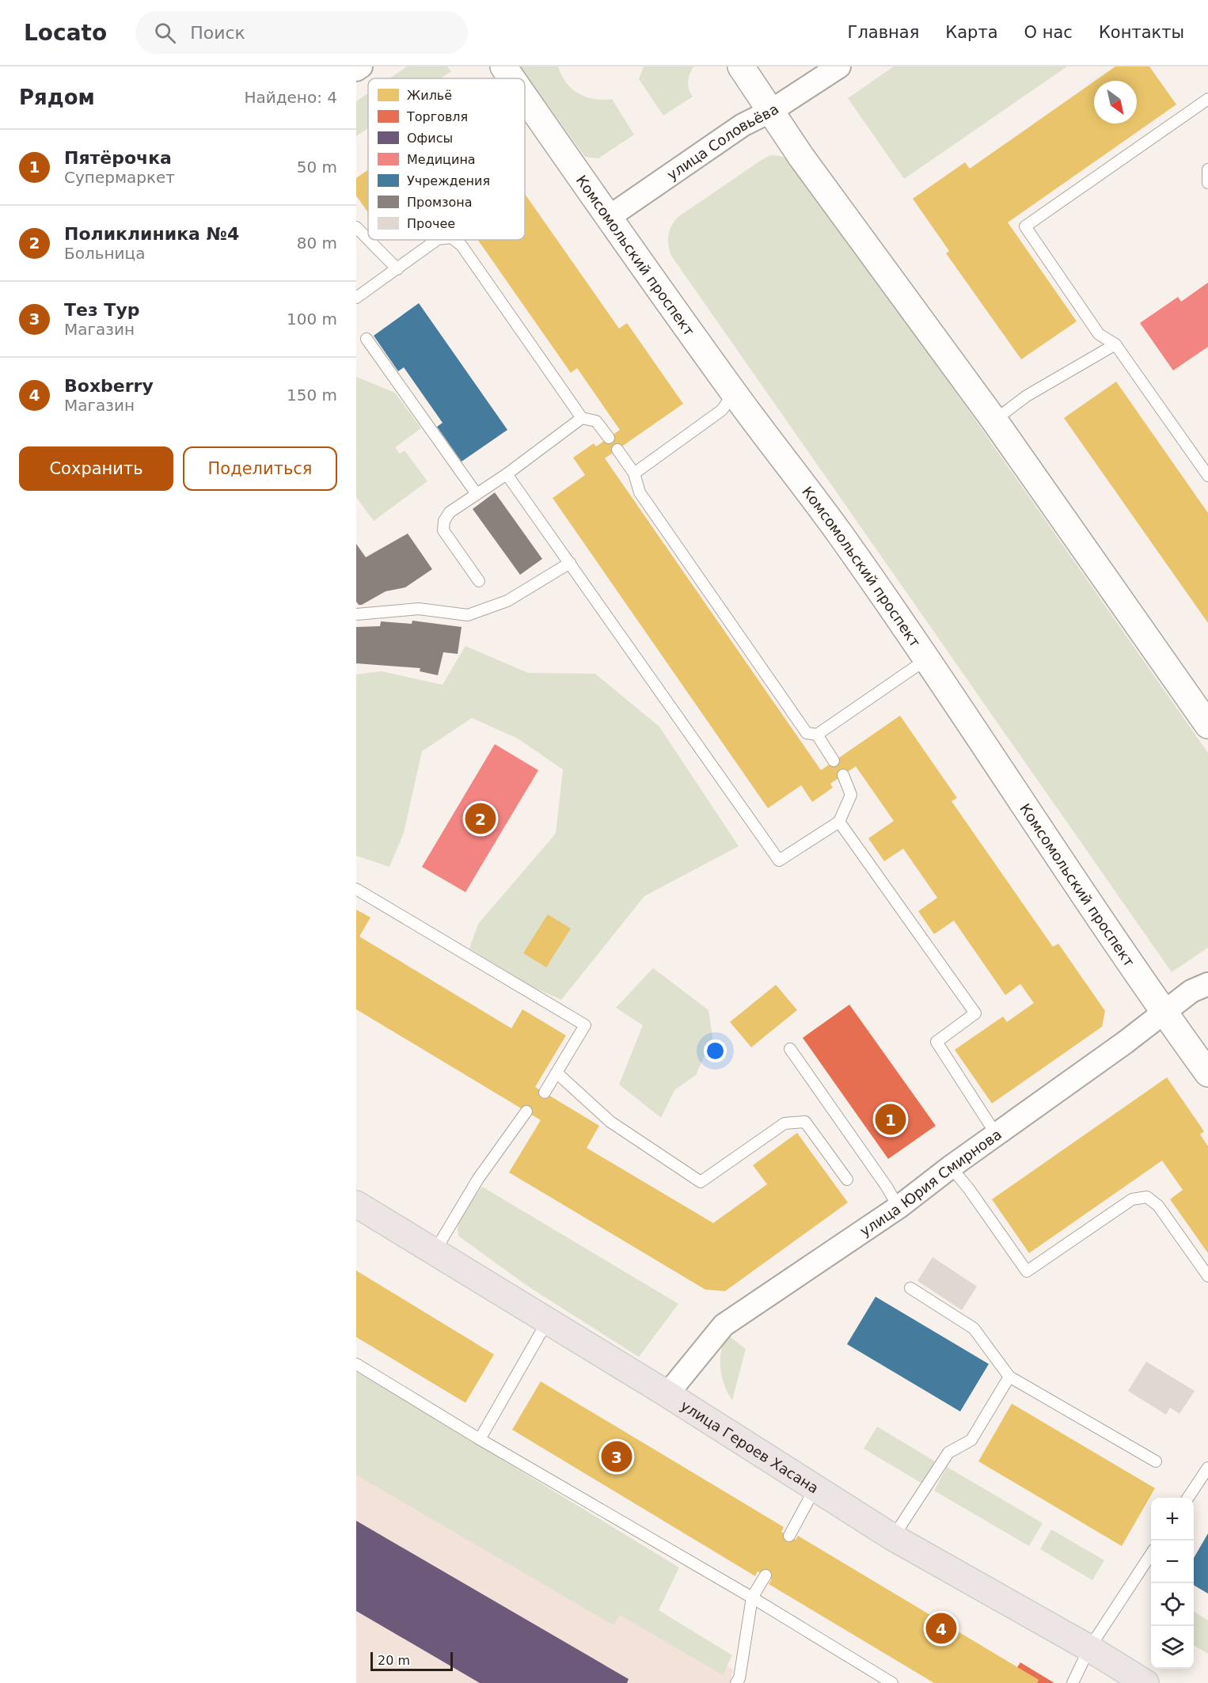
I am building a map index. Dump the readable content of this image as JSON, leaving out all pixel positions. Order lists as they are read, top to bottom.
{
  "streets": {
    "main road": ["улица Героев Хасана"],
    "street": ["улица Соловьёва", "Комсомольский проспект", "улица Юрия Смирнова"]
  },
  "crossings": [
    ["улица Соловьёва", "Комсомольский проспект"],
    ["Комсомольский проспект", "улица Юрия Смирнова"],
    ["улица Юрия Смирнова", "улица Героев Хасана"]
  ],
  "legend": [
    "Жильё",
    "Торговля",
    "Офисы",
    "Медицина",
    "Учреждения",
    "Промзона",
    "Прочее"
  ],
  "scale_bar": "20 m",
  "north": "bottom right",
  "page": {
    "header": "Locato",
    "search": "Поиск",
    "nav": [
      "Главная",
      "Карта",
      "О нас",
      "Контакты"
    ],
    "heading": ["Рядом", "Найдено: 4"],
    "list": [
      {
        "mark": "1",
        "name": "Пятёрочка",
        "note": "Супермаркет",
        "value": "50 m"
      },
      {
        "mark": "2",
        "name": "Поликлиника №4",
        "note": "Больница",
        "value": "80 m"
      },
      {
        "mark": "3",
        "name": "Тез Тур",
        "note": "Магазин",
        "value": "100 m"
      },
      {
        "mark": "4",
        "name": "Boxberry",
        "note": "Магазин",
        "value": "150 m"
      }
    ],
    "buttons": ["Сохранить", "Поделиться"],
    "pins": [
      "2",
      "1",
      "3",
      "4"
    ],
    "map_buttons": ["+", "−"],
    "scale": "20 m"
  }
}
